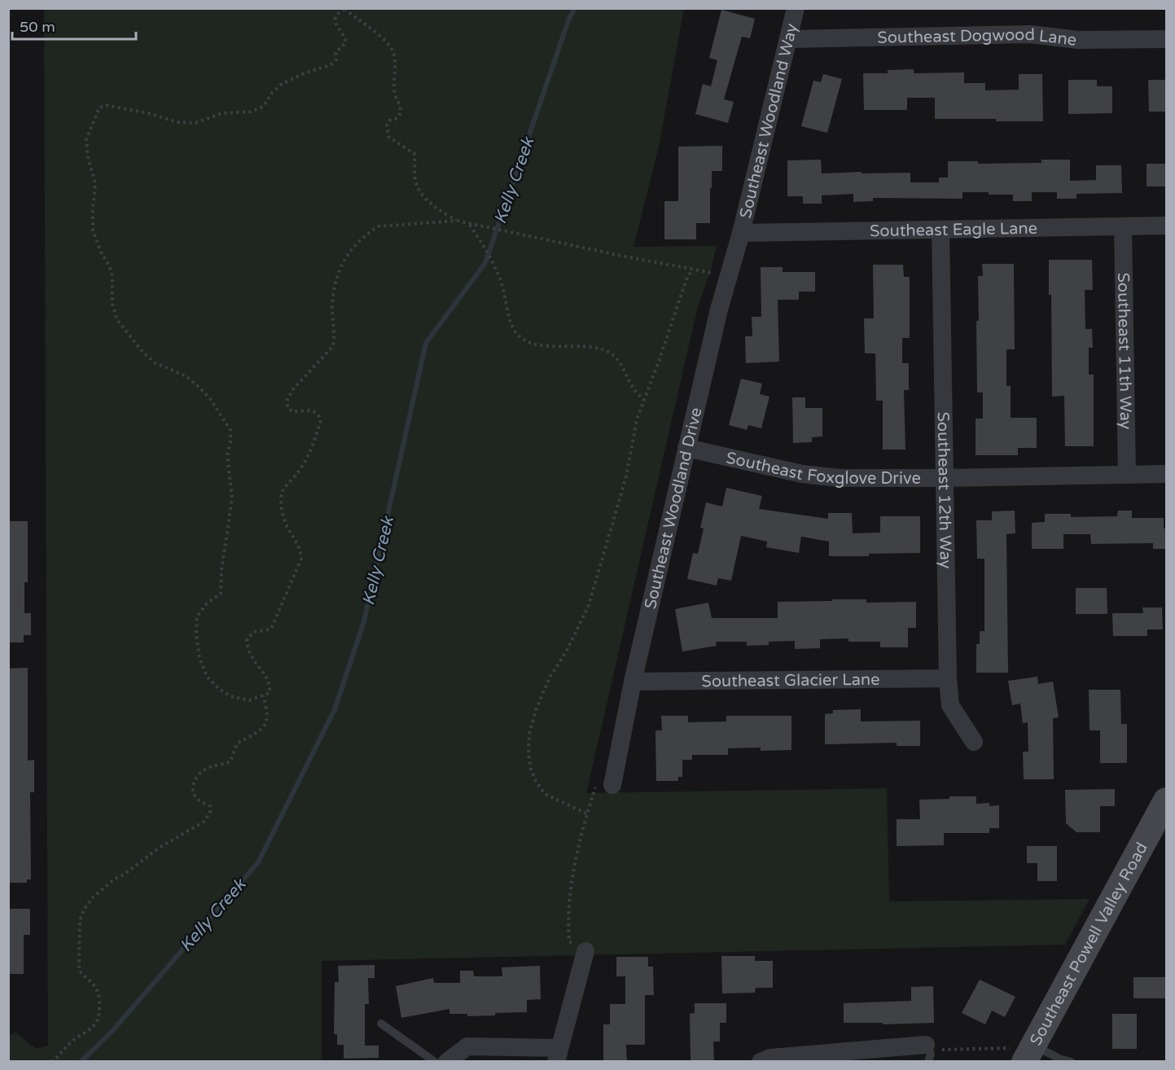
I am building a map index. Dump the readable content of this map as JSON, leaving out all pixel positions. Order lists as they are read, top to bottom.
{
  "streets": {
    "main road": ["Southeast Powell Valley Road"],
    "street": [
      "Southeast Dogwood Lane",
      "Southeast Woodland Way",
      "Southeast Eagle Lane",
      "Southeast 11th Way",
      "Southeast Foxglove Drive",
      "Southeast 12th Way",
      "Southeast Woodland Drive",
      "Southeast Glacier Lane"
    ]
  },
  "crossings": [
    ["Southeast Dogwood Lane", "Southeast Woodland Way"],
    ["Southeast Woodland Way", "Southeast Eagle Lane"],
    ["Southeast Woodland Way", "Southeast Woodland Drive"],
    ["Southeast Eagle Lane", "Southeast 11th Way"],
    ["Southeast Eagle Lane", "Southeast 12th Way"],
    ["Southeast Eagle Lane", "Southeast Woodland Drive"],
    ["Southeast 11th Way", "Southeast Foxglove Drive"],
    ["Southeast Foxglove Drive", "Southeast 12th Way"],
    ["Southeast Foxglove Drive", "Southeast Woodland Drive"],
    ["Southeast 12th Way", "Southeast Glacier Lane"],
    ["Southeast Woodland Drive", "Southeast Glacier Lane"]
  ],
  "water": ["Kelly Creek"],
  "scale_bar": "50 m"
}
